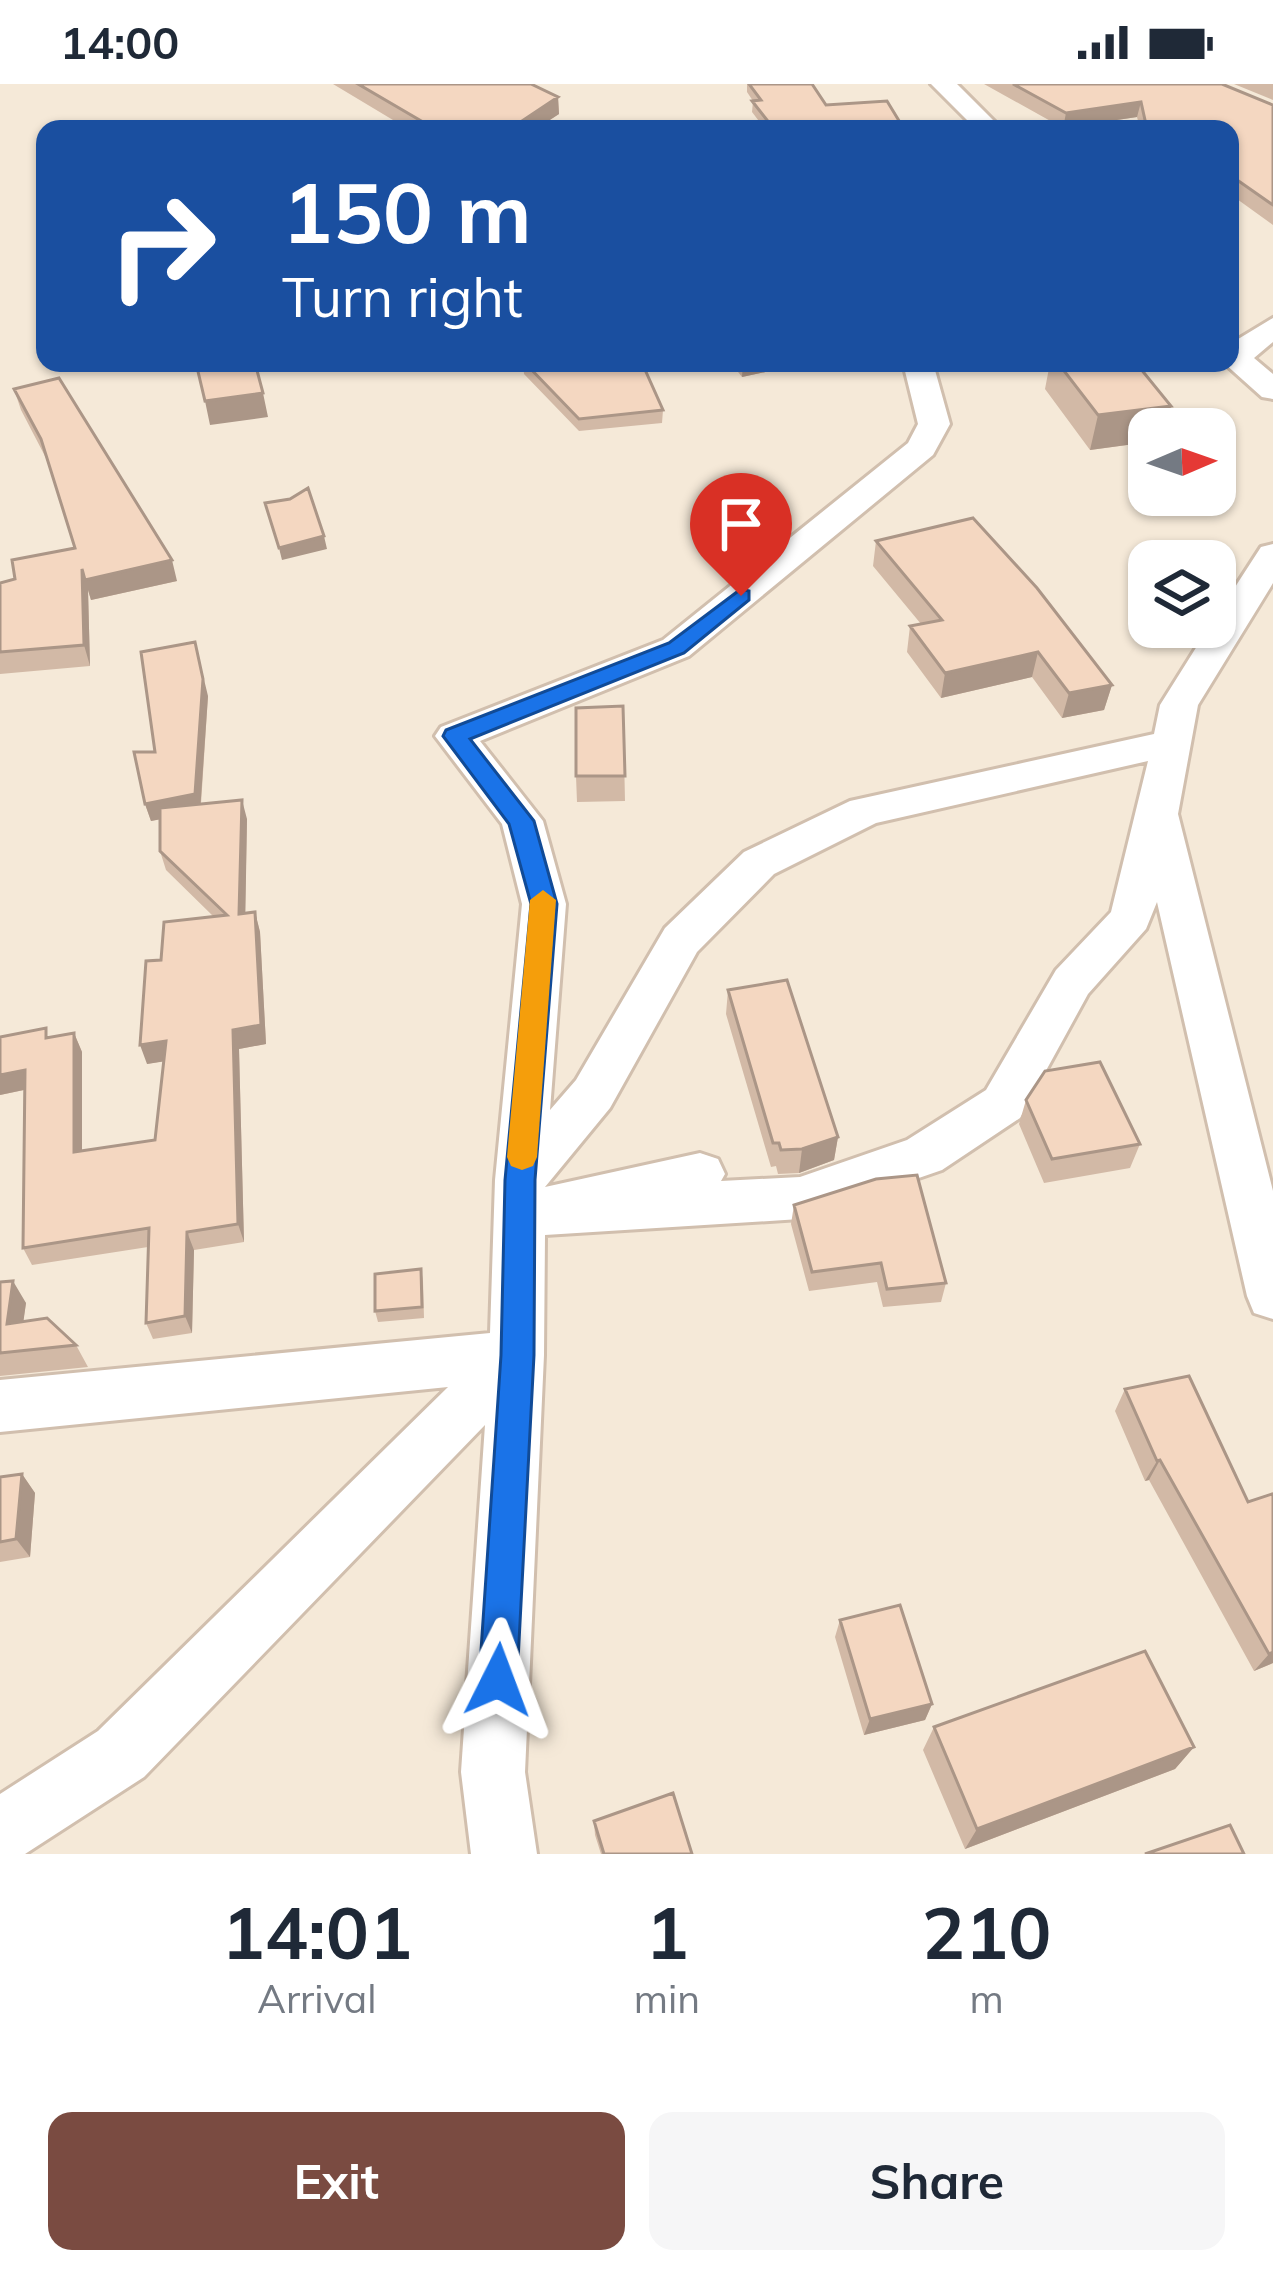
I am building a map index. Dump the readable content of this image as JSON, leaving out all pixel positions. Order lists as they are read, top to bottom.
{
  "north": "right",
  "page": {
    "status": "14:00",
    "turn": ["150 m", "Turn right"],
    "eta": [
      "14:01",
      "Arrival",
      "1",
      "min",
      "210",
      "m"
    ],
    "buttons": ["Exit", "Share"]
  }
}
